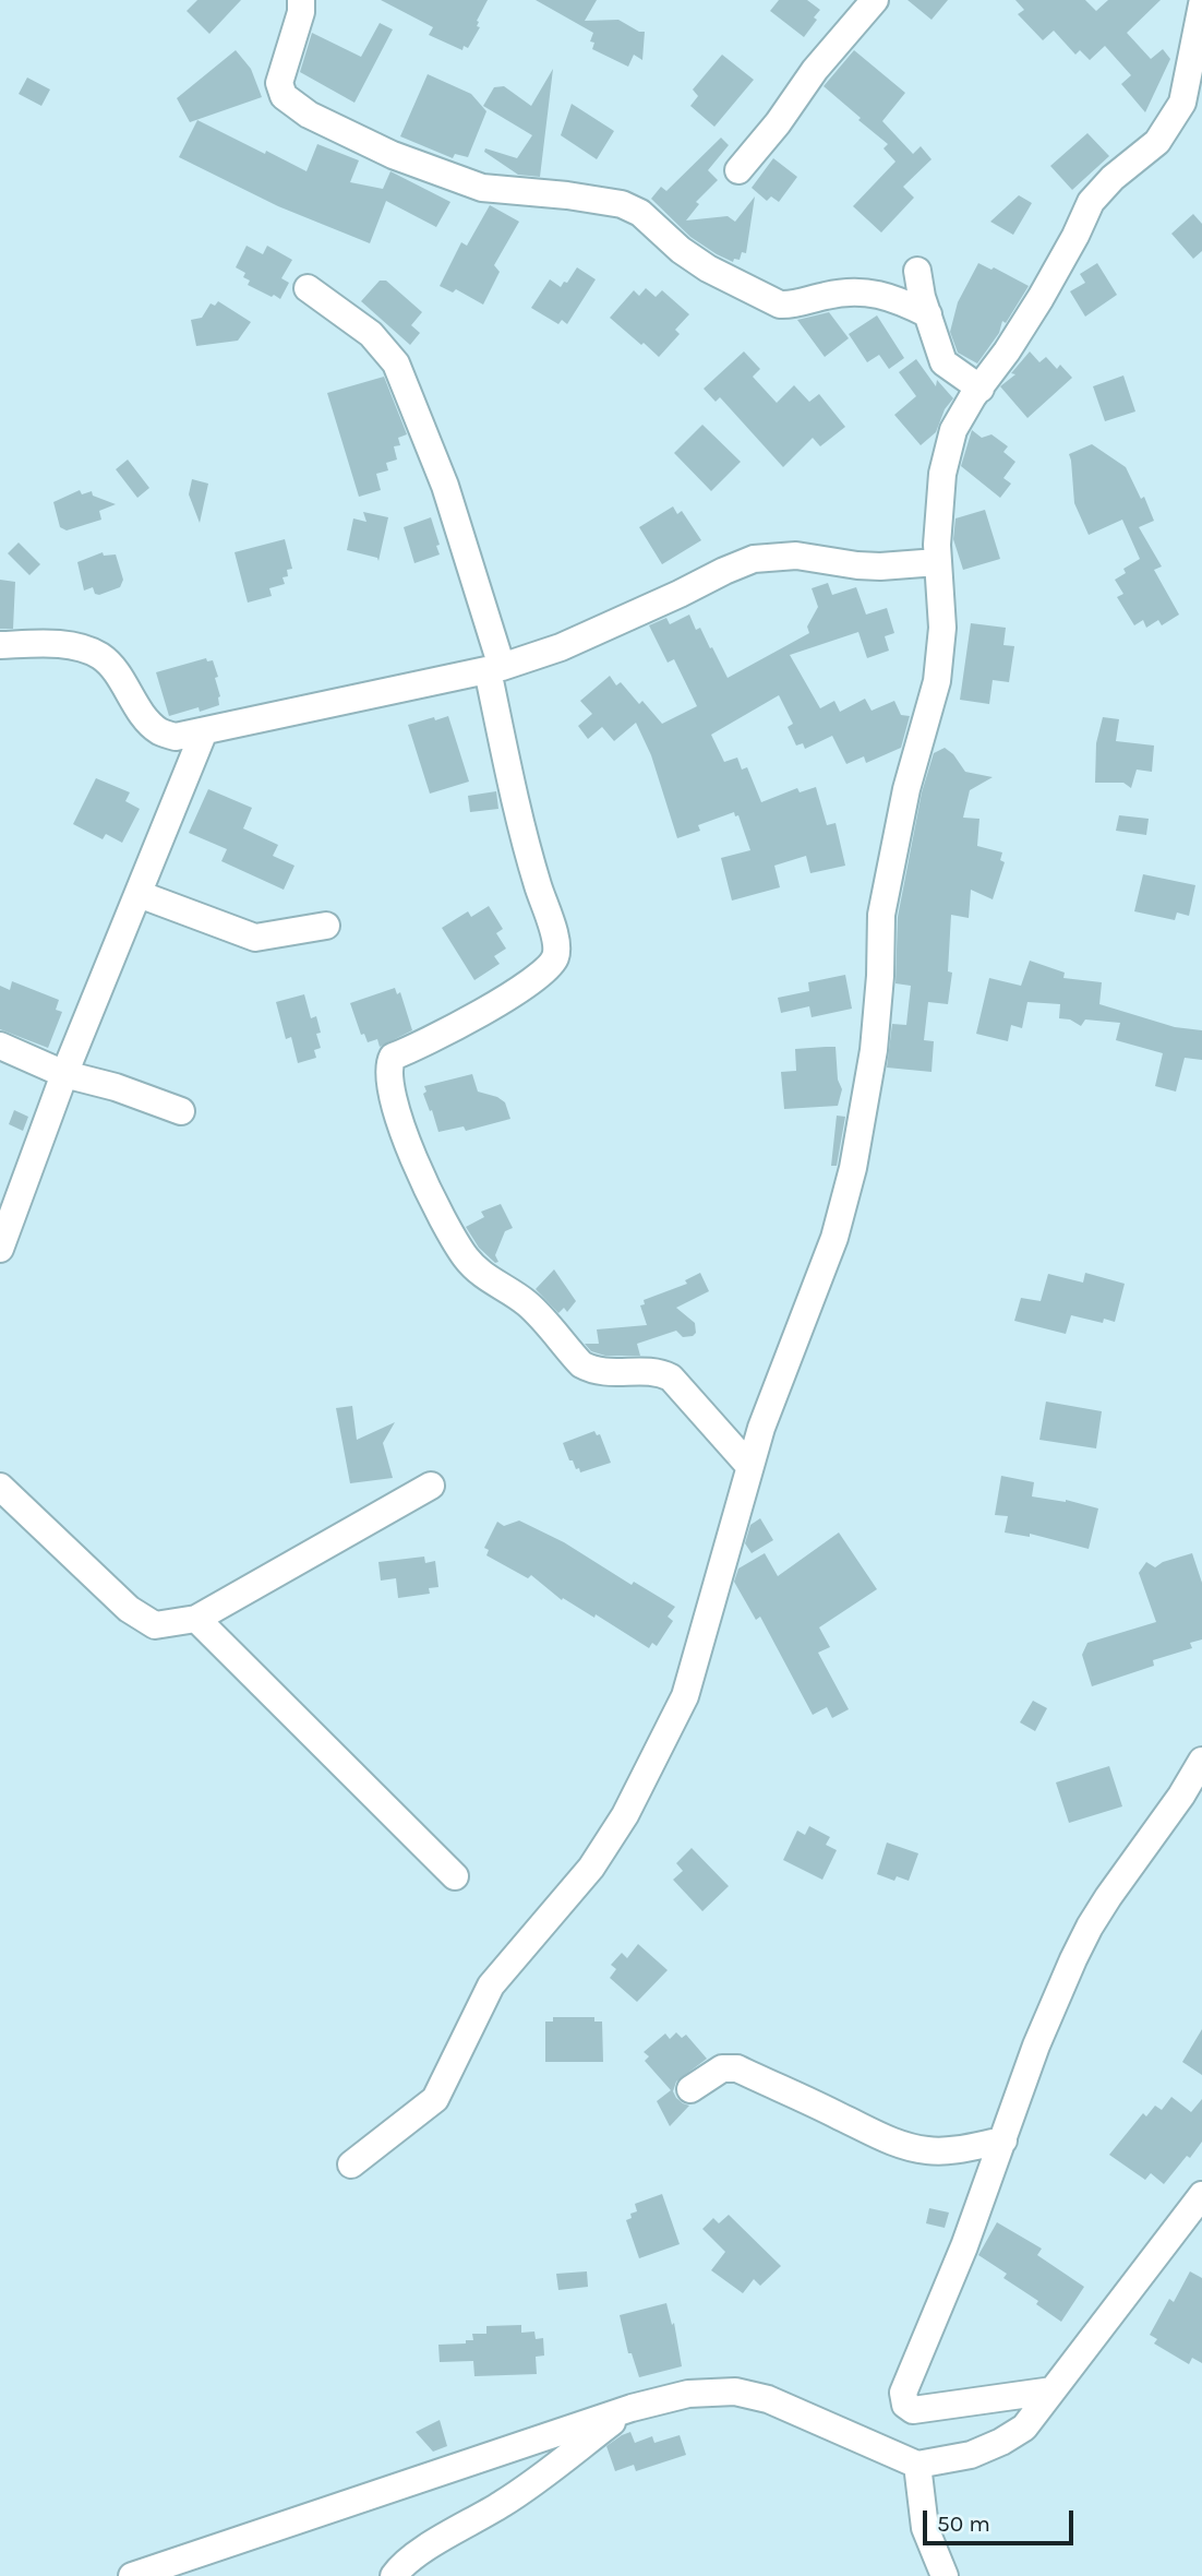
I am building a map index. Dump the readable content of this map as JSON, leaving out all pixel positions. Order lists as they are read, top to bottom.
{
  "scale_bar": "50 m"
}
